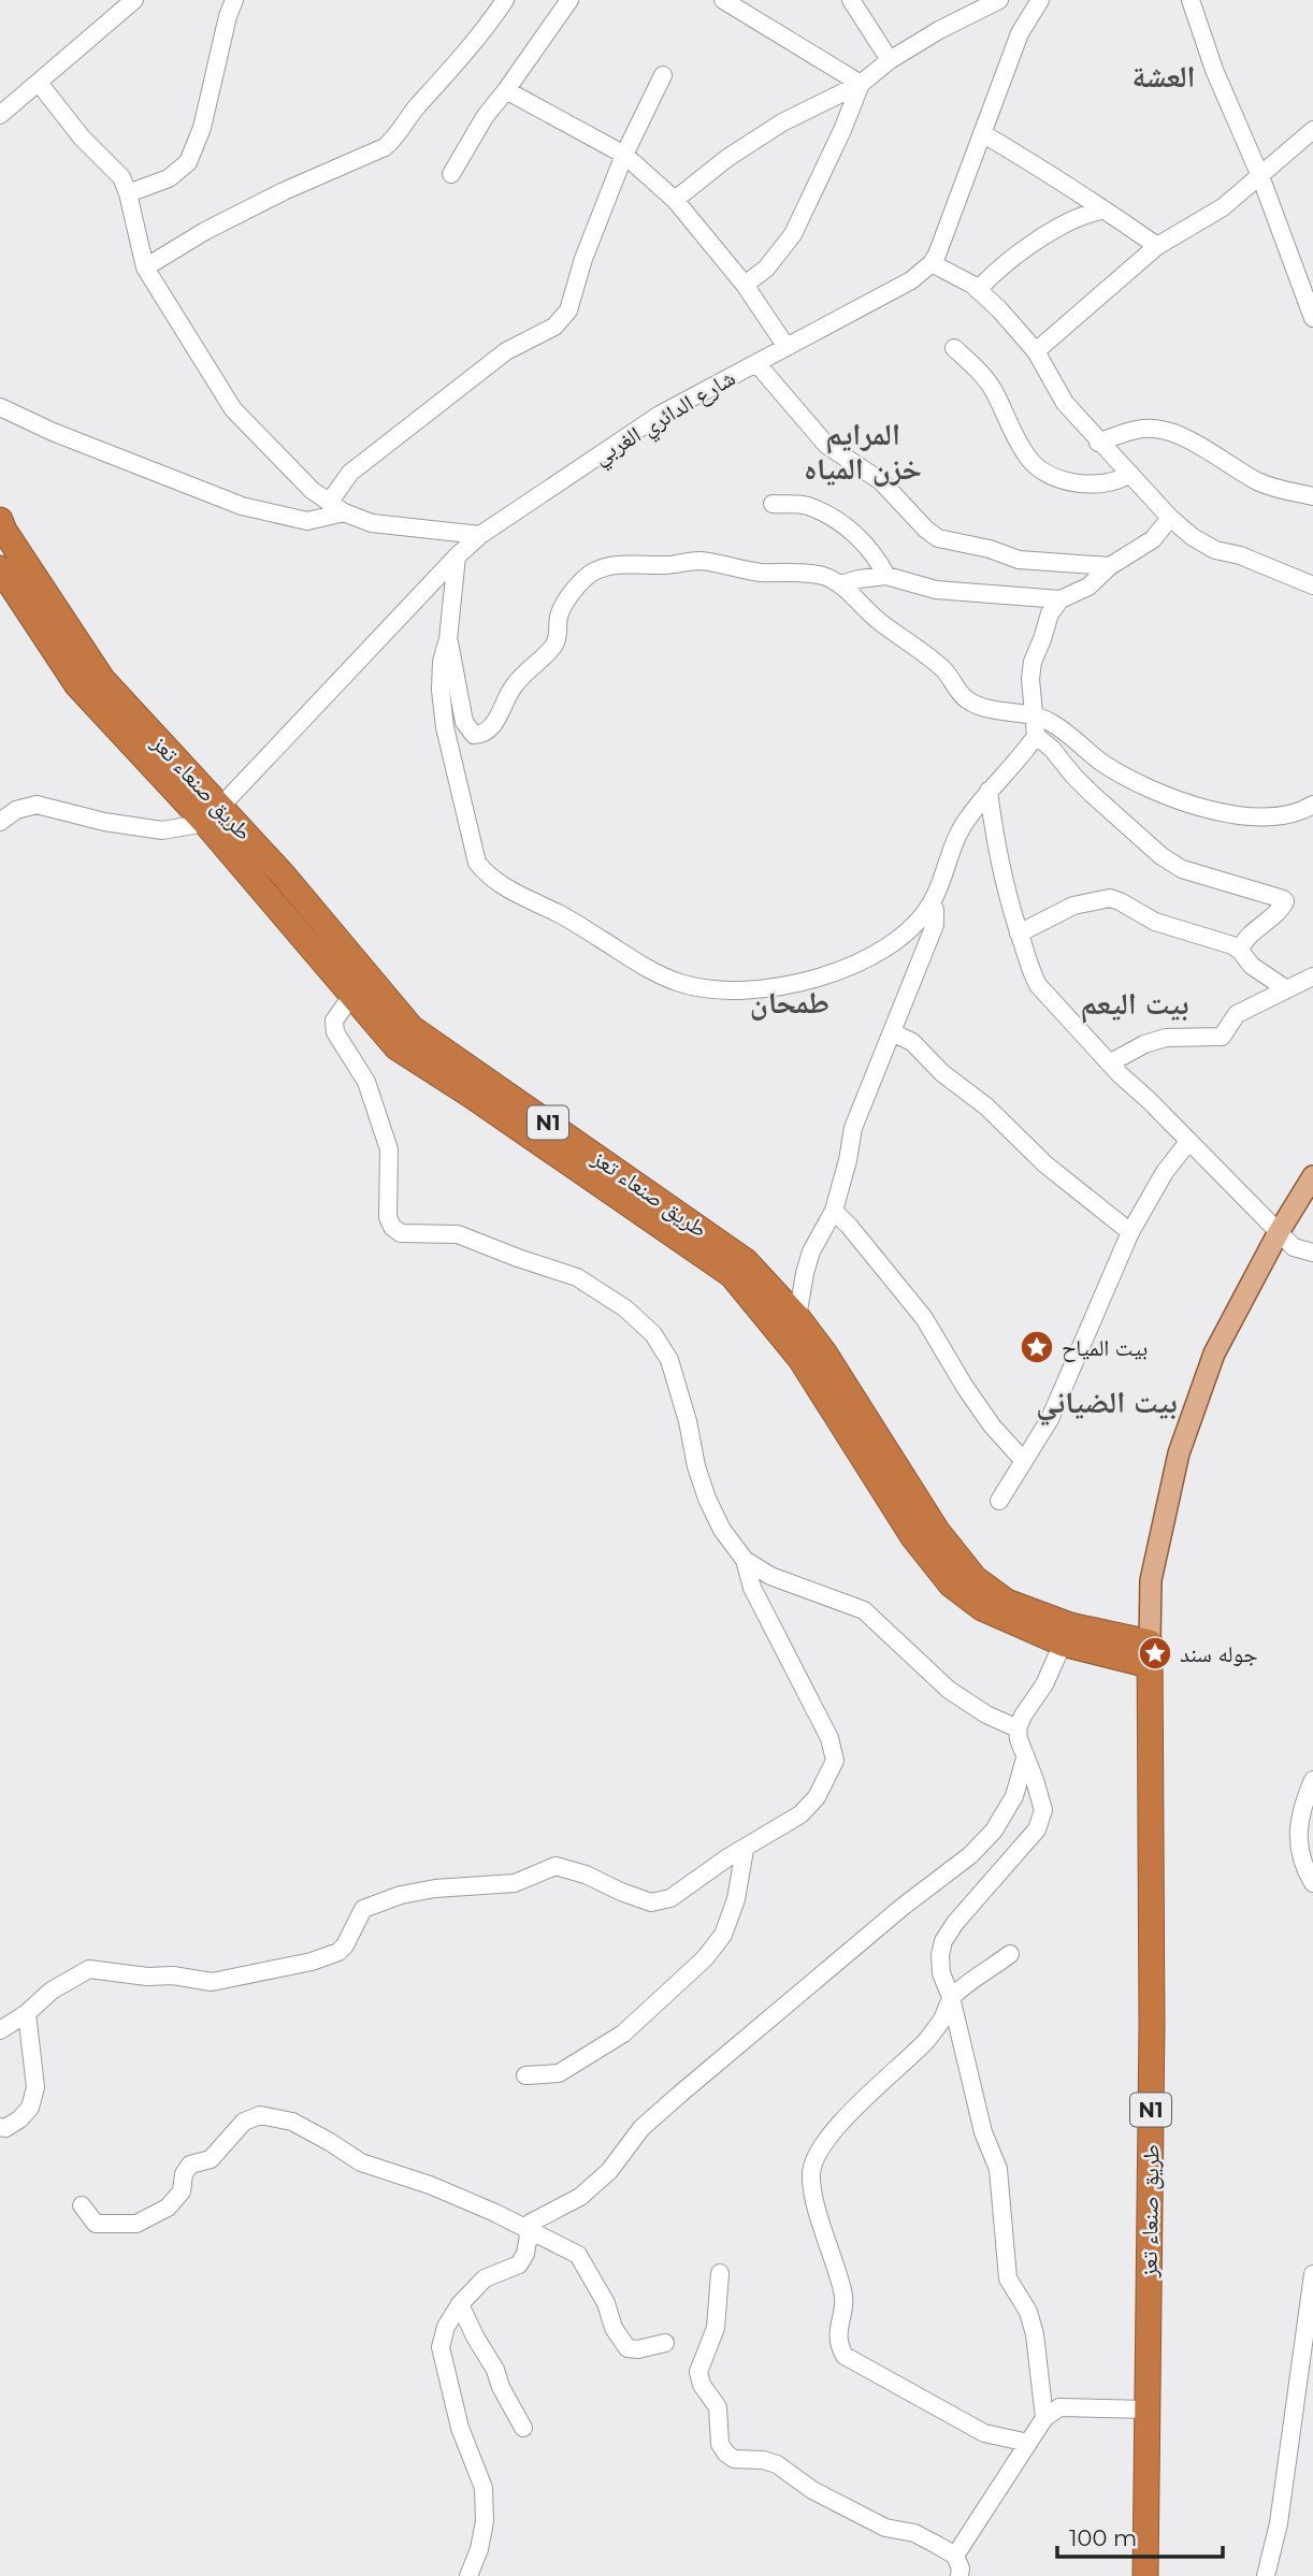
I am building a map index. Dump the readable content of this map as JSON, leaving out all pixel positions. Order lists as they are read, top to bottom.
{
  "streets": {
    "highway": ["طريق صنعاء تعز", "N1"],
    "street": ["شارع الدائري الغربي"]
  },
  "crossings": [
    ["شارع الدائري الغربي", "طريق صنعاء تعز"]
  ],
  "districts": [
    "العشة",
    "المرايم خزن المياه",
    "طمحان",
    "بيت اليعم",
    "بيت الضياني"
  ],
  "places": {
    "place": ["بيت المياح", "جوله سند"]
  },
  "scale_bar": "100 m"
}
